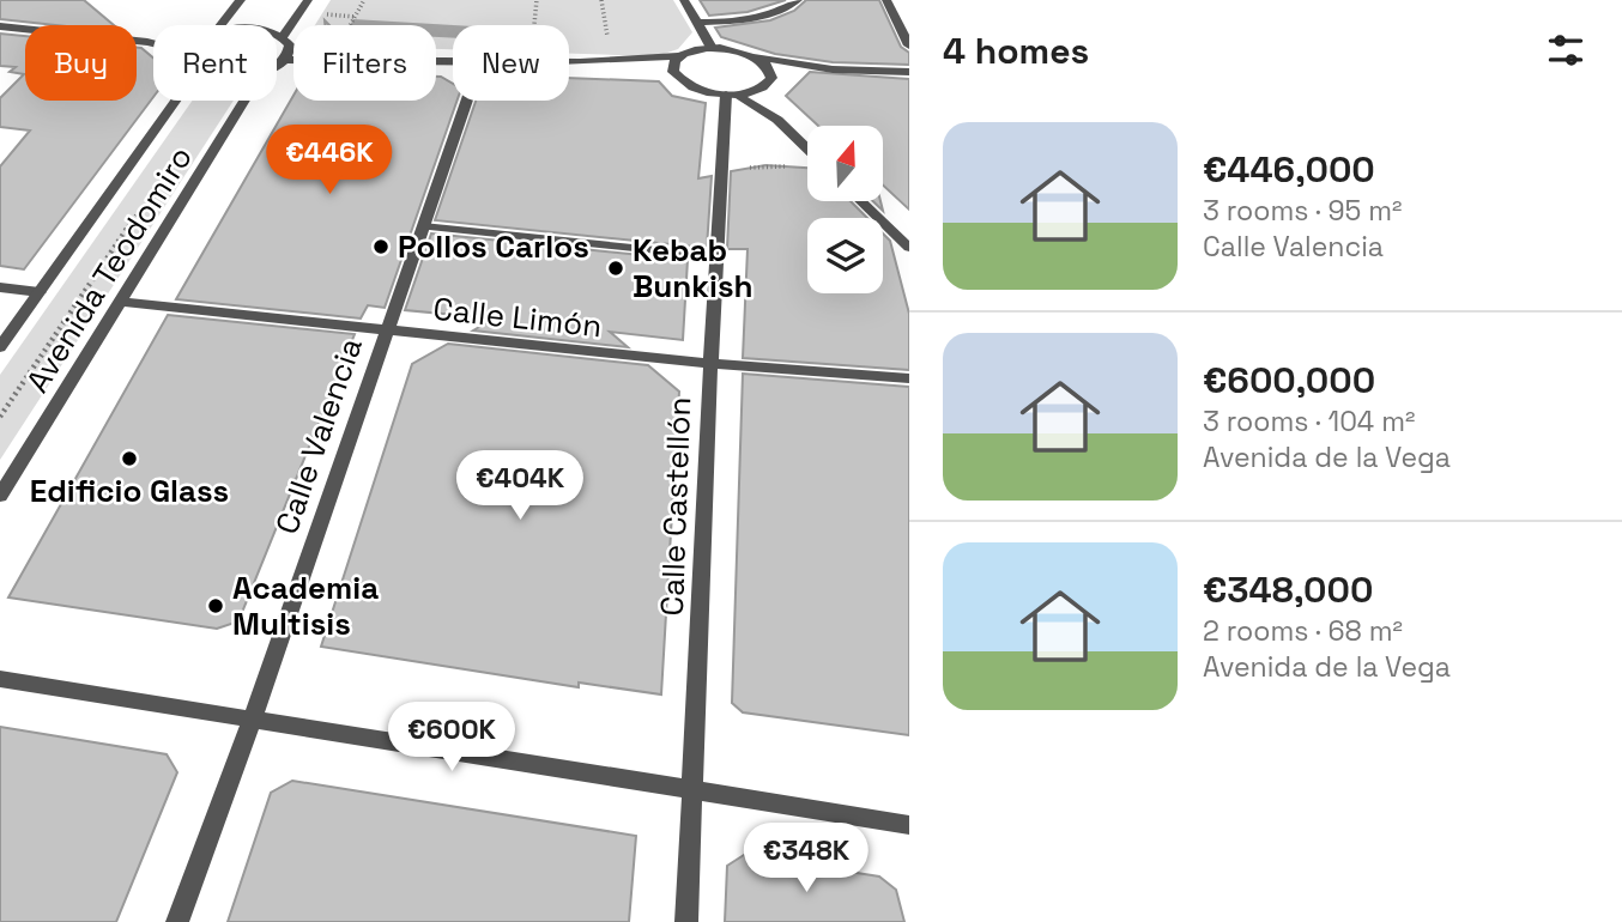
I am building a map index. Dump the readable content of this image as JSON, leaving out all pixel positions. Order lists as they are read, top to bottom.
{
  "streets": {
    "street": [
      "Avenida Teodomiro",
      "Calle Limón",
      "Calle Valencia",
      "Calle Castellón"
    ]
  },
  "crossings": [
    ["Avenida Teodomiro", "Calle Limón"],
    ["Calle Limón", "Calle Valencia"],
    ["Calle Limón", "Calle Castellón"]
  ],
  "places": [
    "Pollos Carlos",
    "Kebab Bunkish",
    "Edificio Glass",
    "Academia Multisis"
  ],
  "north": "top",
  "page": {
    "heading": "4 homes",
    "chip": [
      "Buy",
      "Rent",
      "Filters",
      "New"
    ],
    "list": [
      {
        "name": "€446,000",
        "note": "3 rooms · 95 m² · Calle Valencia"
      },
      {
        "name": "€600,000",
        "note": "3 rooms · 104 m² · Avenida de la Vega"
      },
      {
        "name": "€348,000",
        "note": "2 rooms · 68 m² · Avenida de la Vega"
      }
    ],
    "price": [
      "€446K",
      "€404K",
      "€600K",
      "€348K"
    ]
  }
}
